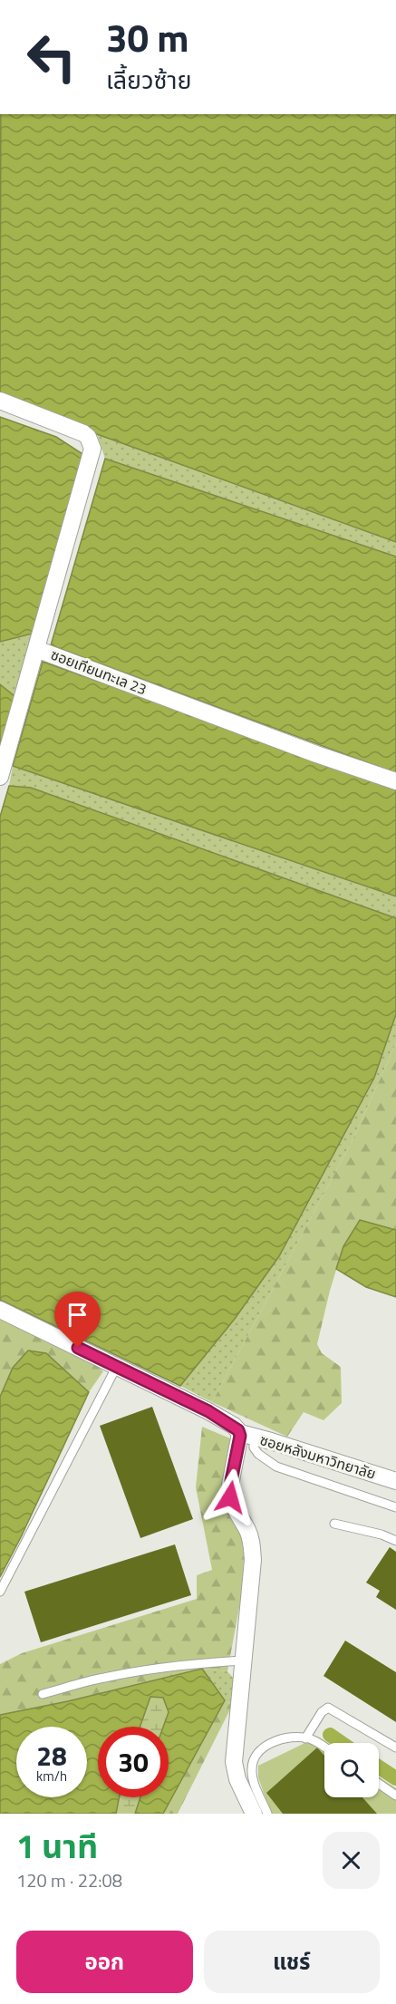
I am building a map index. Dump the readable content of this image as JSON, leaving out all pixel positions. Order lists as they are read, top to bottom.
{
  "streets": {
    "street": ["ซอยเทียนทะเล 23", "ซอยหลังมหาวิทยาลัย"]
  },
  "page": {
    "turn": ["30 m", "เลี้ยวซ้าย"],
    "speed": "28 km/h",
    "limit": "30",
    "heading": ["1 นาที", "120 m · 22:08"],
    "buttons": ["ออก", "แชร์"]
  }
}
